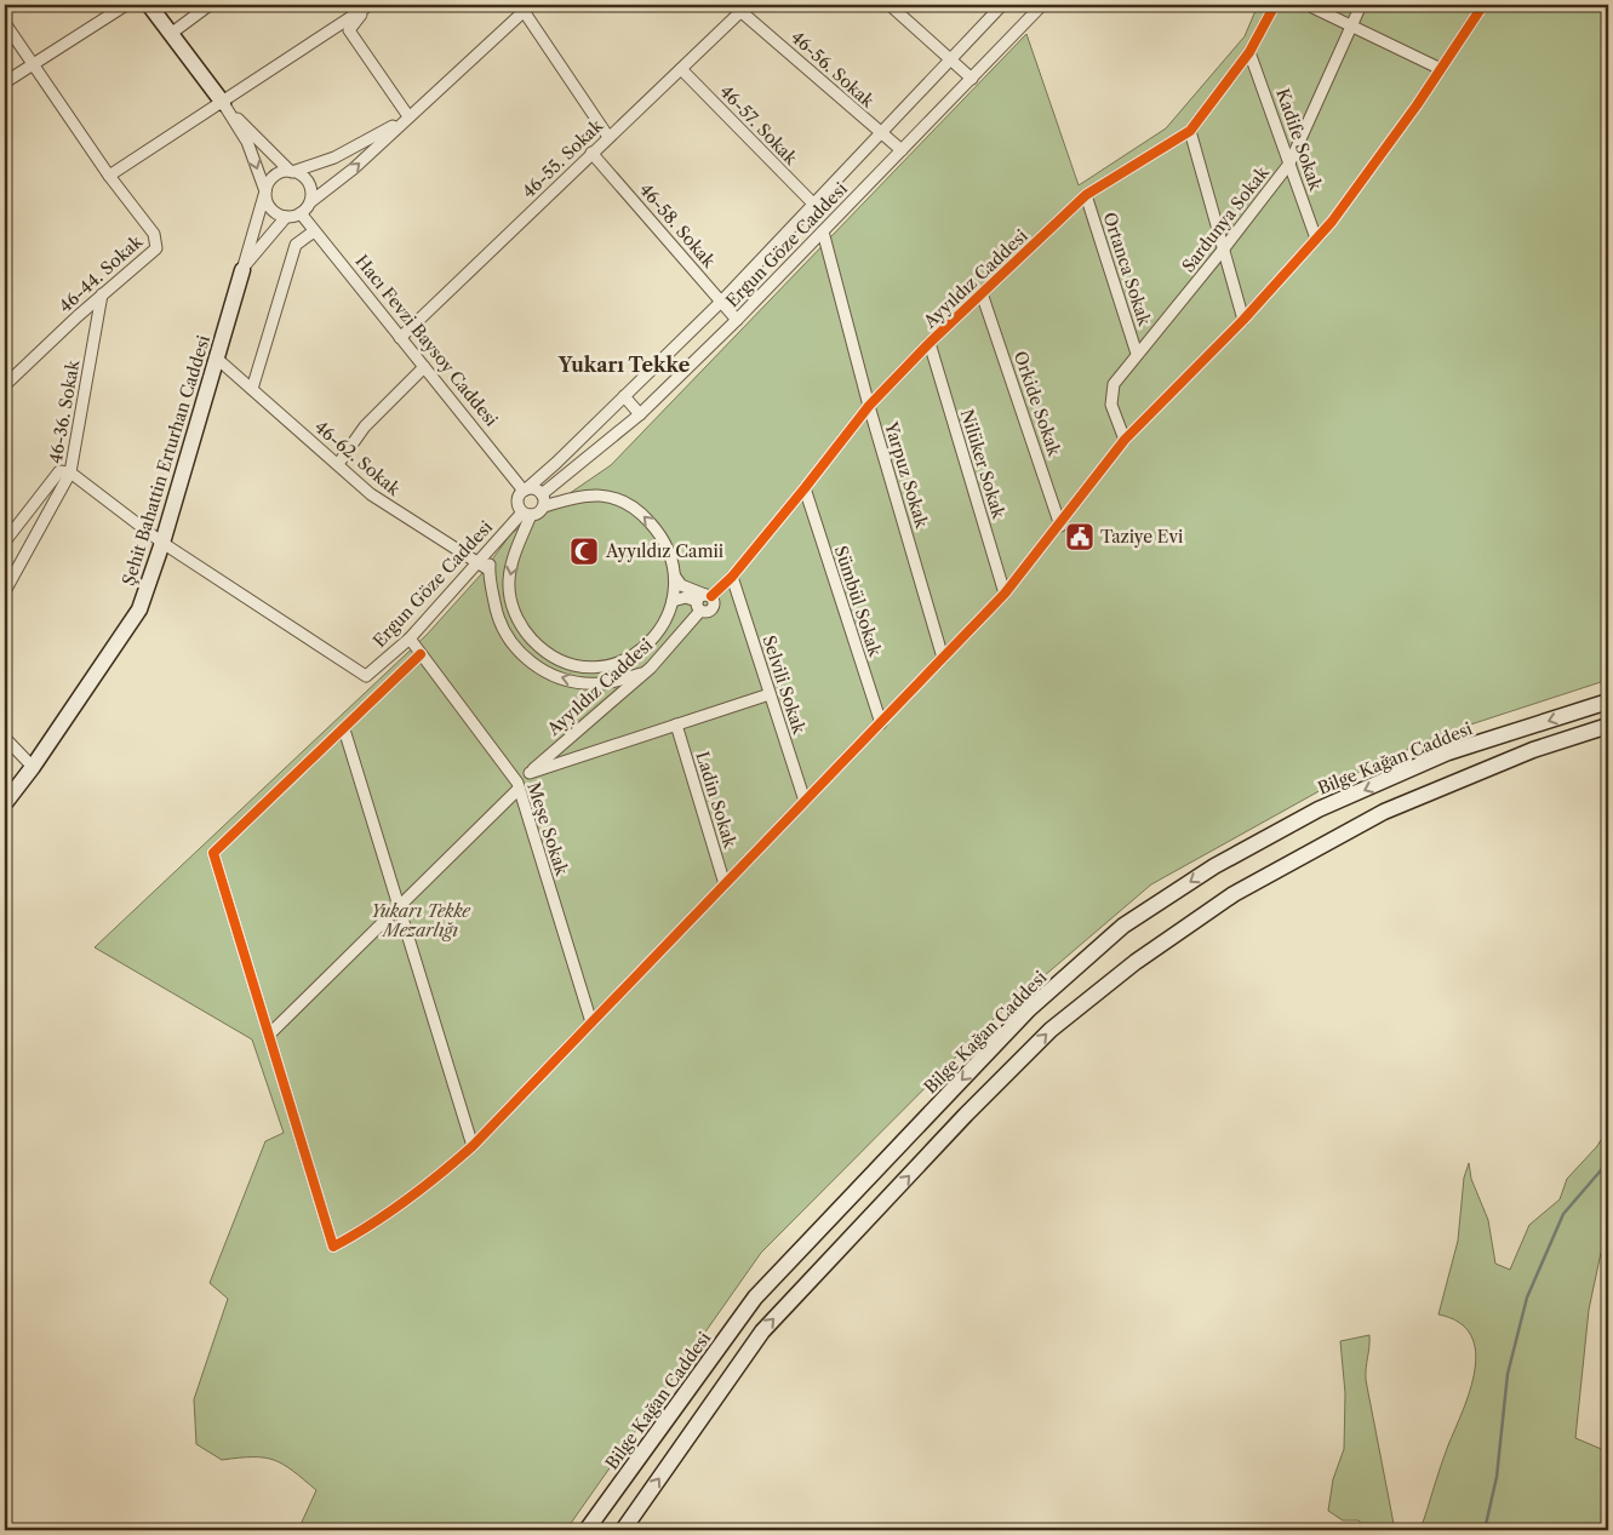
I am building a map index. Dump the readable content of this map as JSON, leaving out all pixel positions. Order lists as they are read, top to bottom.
{
  "streets": {
    "main road": ["Şehit Bahattin Erturhan Caddesi", "Bilge Kağan Caddesi"],
    "street": [
      "46-56. Sokak",
      "46-57. Sokak",
      "Kadife Sokak",
      "46-55. Sokak",
      "Sardunya Sokak",
      "46-58. Sokak",
      "Ergun Göze Caddesi",
      "Ortanca Sokak",
      "46-44. Sokak",
      "Ayyıldız Caddesi",
      "Hacı Fevzi Baysoy Caddesi",
      "Orkide Sokak",
      "46-36. Sokak",
      "46-62. Sokak",
      "Nilüker Sokak",
      "Yarpuz Sokak",
      "Sümbül Sokak",
      "Selvili Sokak",
      "Ladin Sokak",
      "Meşe Sokak"
    ]
  },
  "crossings": [
    ["46-56. Sokak", "46-55. Sokak"],
    ["46-56. Sokak", "Ergun Göze Caddesi"],
    ["46-57. Sokak", "46-55. Sokak"],
    ["46-57. Sokak", "Ergun Göze Caddesi"],
    ["Kadife Sokak", "Sardunya Sokak"],
    ["Kadife Sokak", "Ayyıldız Caddesi"],
    ["46-55. Sokak", "46-58. Sokak"],
    ["46-55. Sokak", "Hacı Fevzi Baysoy Caddesi"],
    ["Sardunya Sokak", "Ortanca Sokak"],
    ["46-58. Sokak", "Ergun Göze Caddesi"],
    ["Ergun Göze Caddesi", "Hacı Fevzi Baysoy Caddesi"],
    ["Ergun Göze Caddesi", "46-62. Sokak"],
    ["Ergun Göze Caddesi", "Şehit Bahattin Erturhan Caddesi"],
    ["Ergun Göze Caddesi", "Yarpuz Sokak"],
    ["Ergun Göze Caddesi", "Meşe Sokak"],
    ["Ortanca Sokak", "Ayyıldız Caddesi"],
    ["46-44. Sokak", "46-36. Sokak"],
    ["Ayyıldız Caddesi", "Orkide Sokak"],
    ["Ayyıldız Caddesi", "Nilüker Sokak"],
    ["Ayyıldız Caddesi", "Yarpuz Sokak"],
    ["Ayyıldız Caddesi", "Sümbül Sokak"],
    ["Ayyıldız Caddesi", "Selvili Sokak"],
    ["Ayyıldız Caddesi", "Meşe Sokak"],
    ["Hacı Fevzi Baysoy Caddesi", "Şehit Bahattin Erturhan Caddesi"],
    ["46-62. Sokak", "Şehit Bahattin Erturhan Caddesi"]
  ],
  "districts": ["Yukarı Tekke"],
  "parks": ["Yukarı Tekke Mezarlığı"],
  "places": {
    "public building": ["Taziye Evi"],
    "mosque": ["Ayyıldız Camii"]
  }
}
